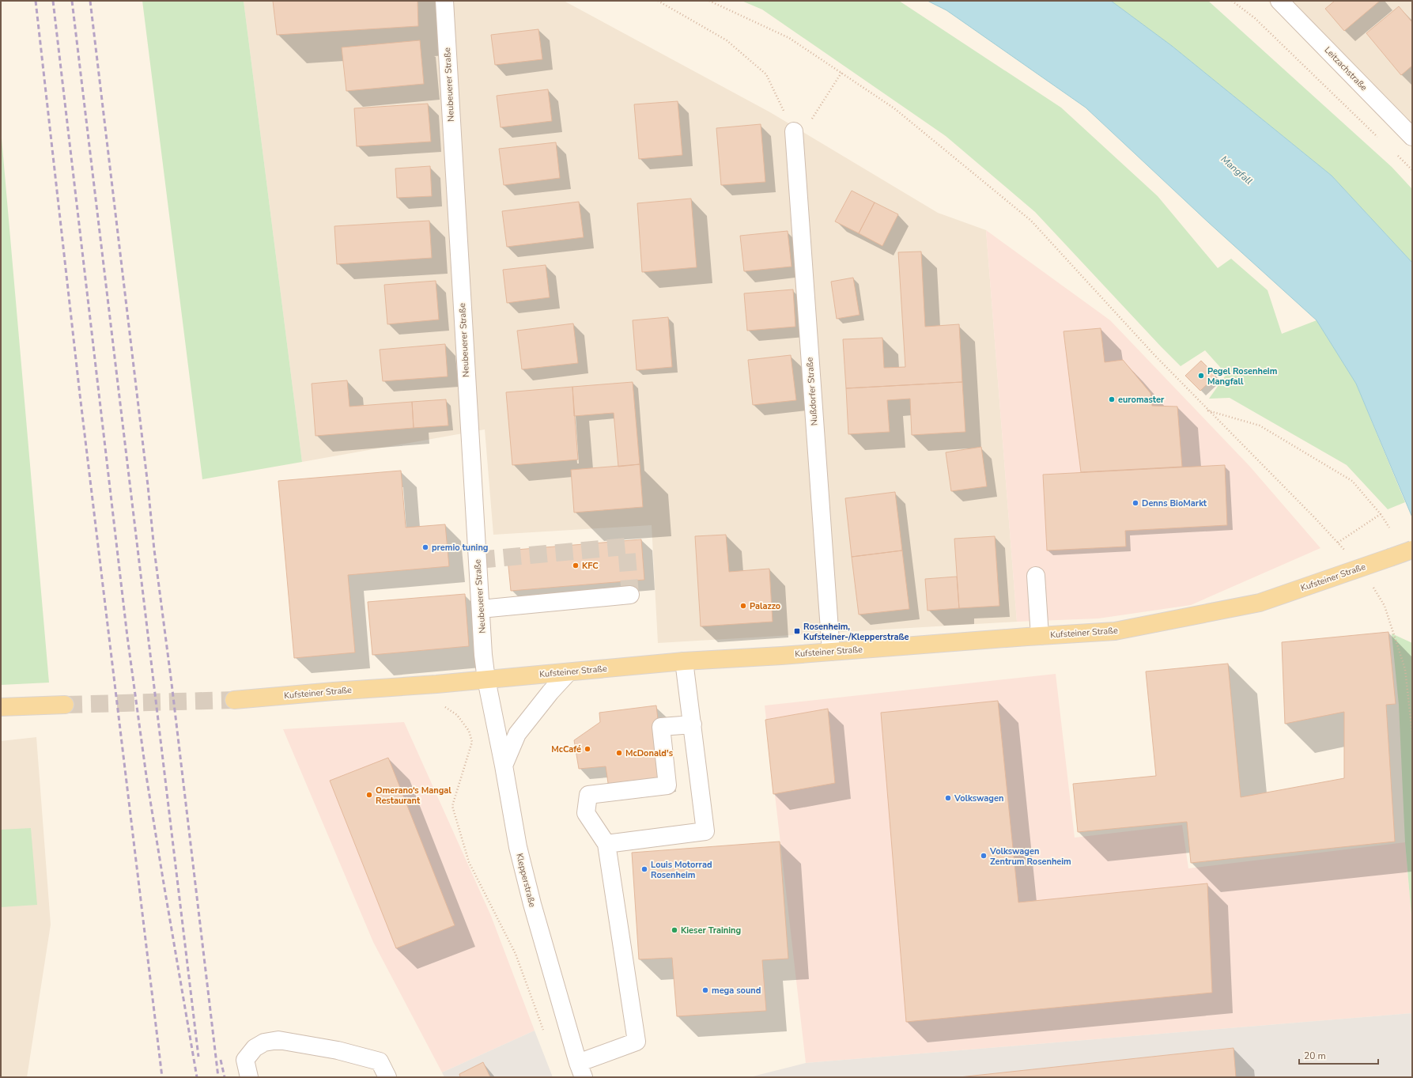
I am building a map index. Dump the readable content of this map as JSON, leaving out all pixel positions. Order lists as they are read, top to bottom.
{
  "streets": {
    "main road": ["Kufsteiner Straße"],
    "street": [
      "Leitzachstraße",
      "Neubeuerer Straße",
      "Nußdorfer Straße",
      "Klepperstraße"
    ]
  },
  "crossings": [
    ["Neubeuerer Straße", "Kufsteiner Straße"],
    ["Neubeuerer Straße", "Klepperstraße"],
    ["Nußdorfer Straße", "Kufsteiner Straße"],
    ["Kufsteiner Straße", "Klepperstraße"]
  ],
  "water": ["Mangfall"],
  "places": {
    "other": [
      "Pegel Rosenheim Mangfall",
      "euromaster",
      "Denns BioMarkt",
      "premio tuning",
      "KFC",
      "Palazzo",
      "McCafé",
      "McDonald's",
      "Omerano‘s Mangal Restaurant",
      "Volkswagen",
      "Volkswagen Zentrum Rosenheim",
      "Louis Motorrad Rosenheim",
      "Kieser Training",
      "mega sound"
    ],
    "transit": ["Rosenheim, Kufsteiner-/Klepperstraße"]
  },
  "scale_bar": "20 m"
}
